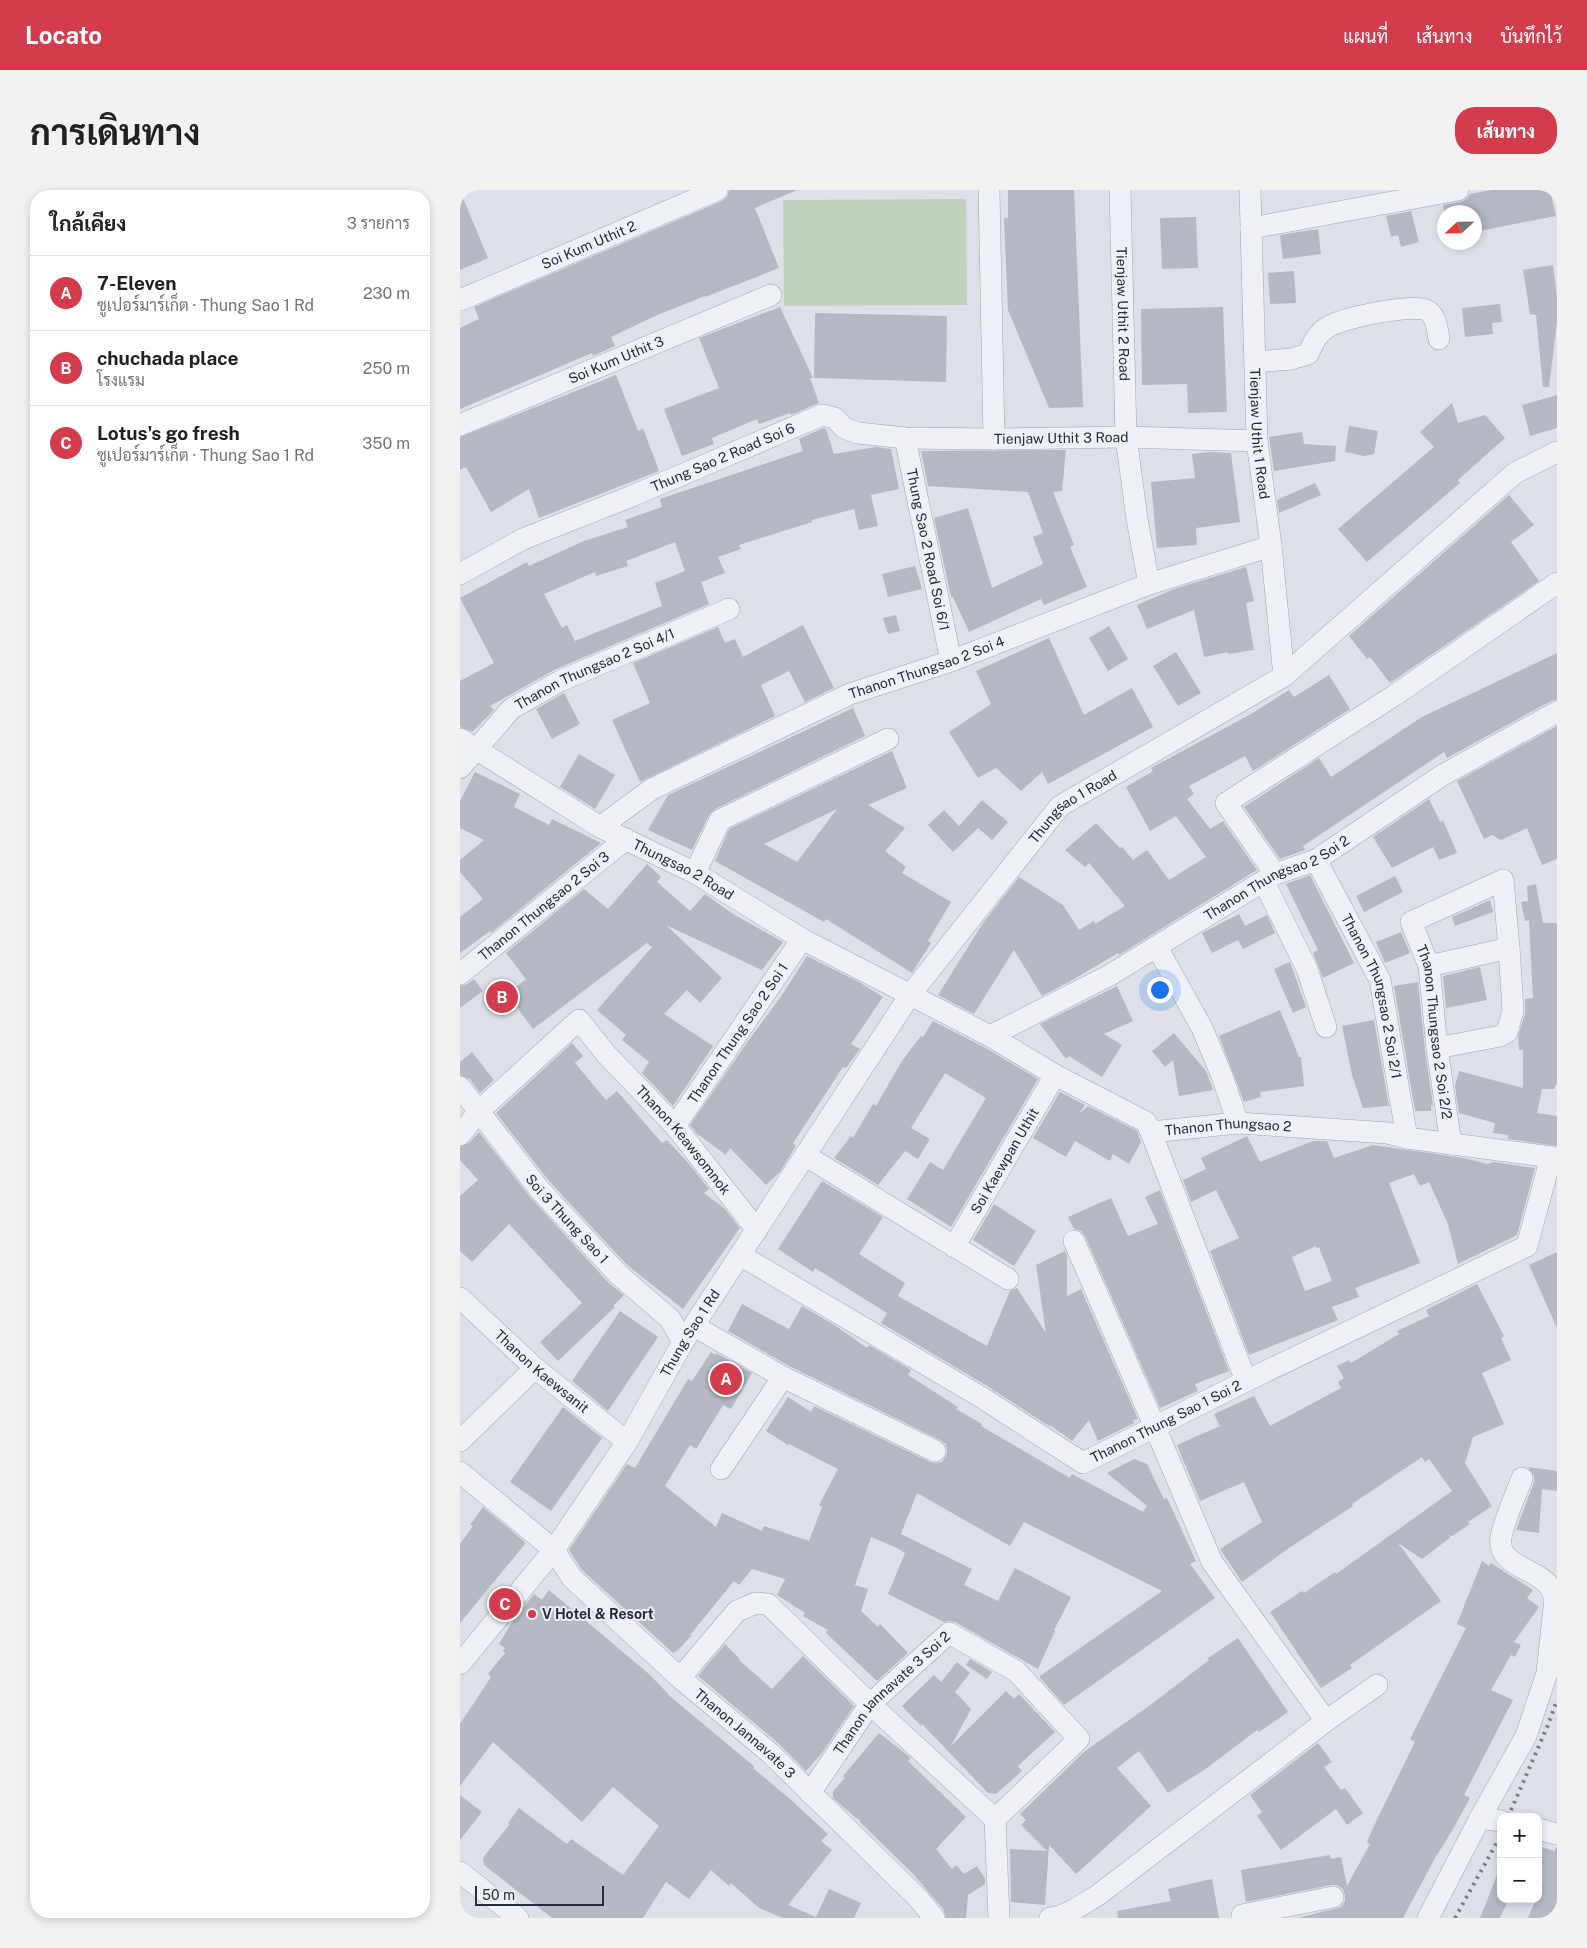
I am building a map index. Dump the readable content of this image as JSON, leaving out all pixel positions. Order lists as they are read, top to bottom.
{
  "streets": {
    "street": [
      "Soi Kum Uthit 2",
      "Tienjaw Uthit 2 Road",
      "Soi Kum Uthit 3",
      "Tienjaw Uthit 3 Road",
      "Tienjaw Uthit 1 Road",
      "Thung Sao 2 Road Soi 6",
      "Thung Sao 2 Road Soi 6/1",
      "Thanon Thungsao 2 Soi 4",
      "Thanon Thungsao 2 Soi 4/1",
      "Thungsao 1 Road",
      "Thungsao 2 Road",
      "Thanon Thungsao 2 Soi 2",
      "Thanon Thungsao 2 Soi 3",
      "Thanon Thungsao 2 Soi 2/1",
      "Thanon Thung Sao 2 Soi 1",
      "Thanon Thungsao 2 Soi 2/2",
      "Thanon Thungsao 2",
      "Thanon Keawsomnok",
      "Soi Kaewpan Uthit",
      "Soi 3 Thung Sao 1",
      "Thung Sao 1 Rd",
      "Thanon Kaewsanit",
      "Thanon Thung Sao 1 Soi 2",
      "Thanon Jannavate 3 Soi 2",
      "Thanon Jannavate 3"
    ]
  },
  "crossings": [
    ["Tienjaw Uthit 2 Road", "Tienjaw Uthit 3 Road"],
    ["Tienjaw Uthit 2 Road", "Thanon Thungsao 2 Soi 4"],
    ["Tienjaw Uthit 3 Road", "Tienjaw Uthit 1 Road"],
    ["Tienjaw Uthit 3 Road", "Thung Sao 2 Road Soi 6"],
    ["Tienjaw Uthit 1 Road", "Thanon Thungsao 2 Soi 4"],
    ["Tienjaw Uthit 1 Road", "Thungsao 1 Road"],
    ["Thung Sao 2 Road Soi 6", "Thung Sao 2 Road Soi 6/1"],
    ["Thung Sao 2 Road Soi 6/1", "Thanon Thungsao 2 Soi 4"],
    ["Thanon Thungsao 2 Soi 4", "Thungsao 2 Road"],
    ["Thanon Thungsao 2 Soi 4/1", "Thungsao 2 Road"],
    ["Thungsao 1 Road", "Thungsao 2 Road"],
    ["Thungsao 1 Road", "Thanon Thungsao 2"],
    ["Thungsao 1 Road", "Thung Sao 1 Rd"],
    ["Thungsao 2 Road", "Thanon Thungsao 2 Soi 3"],
    ["Thungsao 2 Road", "Thanon Thung Sao 2 Soi 1"],
    ["Thungsao 2 Road", "Thanon Thungsao 2"],
    ["Thungsao 2 Road", "Thung Sao 1 Rd"],
    ["Thanon Thungsao 2 Soi 2", "Thanon Thungsao 2 Soi 2/1"],
    ["Thanon Thungsao 2 Soi 2", "Thanon Thungsao 2"],
    ["Thanon Thungsao 2 Soi 2/1", "Thanon Thungsao 2"],
    ["Thanon Thung Sao 2 Soi 1", "Thanon Keawsomnok"],
    ["Thanon Thungsao 2 Soi 2/2", "Thanon Thungsao 2"],
    ["Thanon Thungsao 2", "Soi Kaewpan Uthit"],
    ["Thanon Thungsao 2", "Thung Sao 1 Rd"],
    ["Thanon Thungsao 2", "Thanon Thung Sao 1 Soi 2"],
    ["Thanon Keawsomnok", "Soi 3 Thung Sao 1"],
    ["Thanon Keawsomnok", "Thung Sao 1 Rd"],
    ["Soi 3 Thung Sao 1", "Thung Sao 1 Rd"],
    ["Thung Sao 1 Rd", "Thanon Kaewsanit"],
    ["Thung Sao 1 Rd", "Thanon Thung Sao 1 Soi 2"],
    ["Thung Sao 1 Rd", "Thanon Jannavate 3"],
    ["Thanon Jannavate 3 Soi 2", "Thanon Jannavate 3"]
  ],
  "places": ["V Hotel & Resort"],
  "scale_bar": "50 m",
  "north": "left",
  "page": {
    "header": "Locato",
    "nav": ["แผนที่", "เส้นทาง", "บันทึกไว้"],
    "buttons": "เส้นทาง",
    "title": "การเดินทาง",
    "heading": ["ใกล้เคียง", "3 รายการ"],
    "list": [
      {
        "mark": "A",
        "name": "7-Eleven",
        "note": "ซูเปอร์มาร์เก็ต · Thung Sao 1 Rd",
        "value": "230 m"
      },
      {
        "mark": "B",
        "name": "chuchada place",
        "note": "โรงแรม",
        "value": "250 m"
      },
      {
        "mark": "C",
        "name": "Lotus's go fresh",
        "note": "ซูเปอร์มาร์เก็ต · Thung Sao 1 Rd",
        "value": "350 m"
      }
    ],
    "pins": ["B", "A", "C"],
    "map_buttons": ["+", "−"],
    "scale": "50 m"
  }
}
